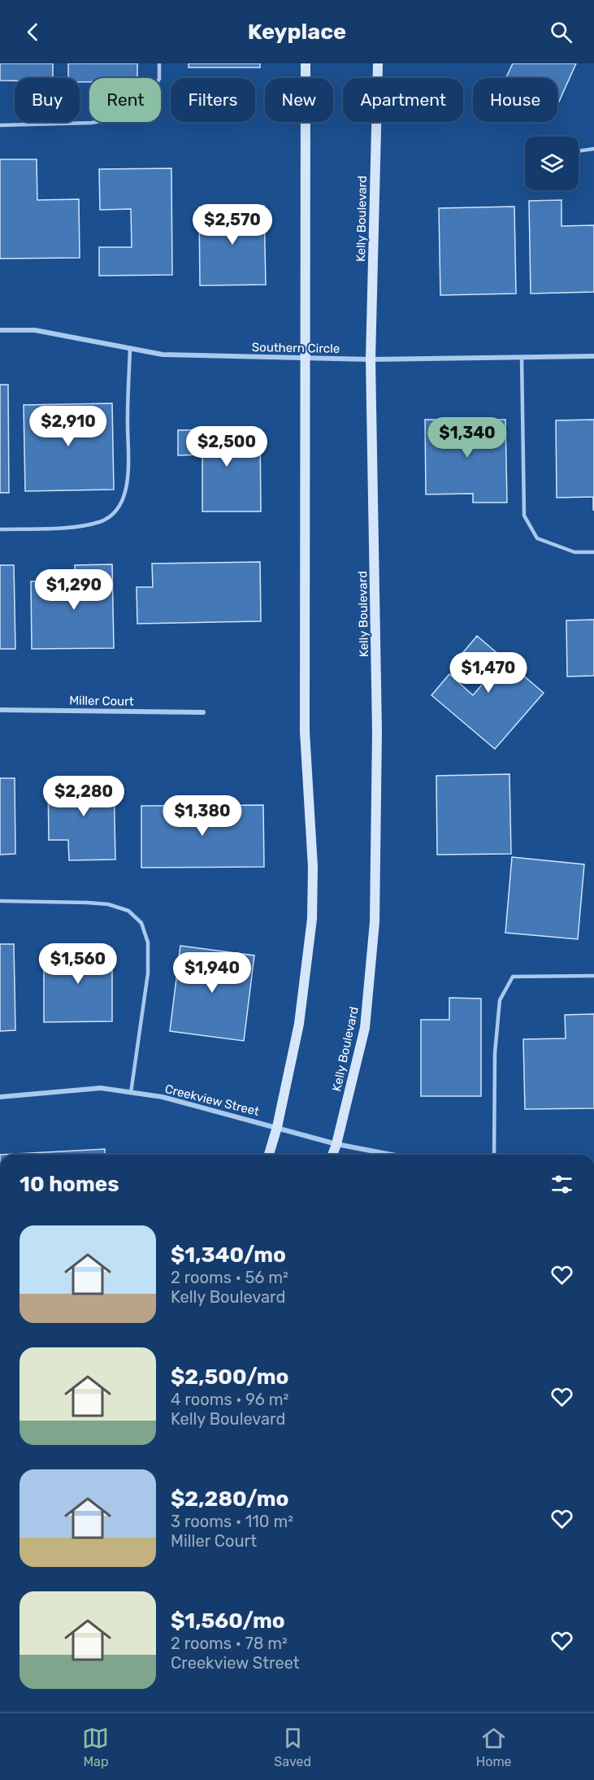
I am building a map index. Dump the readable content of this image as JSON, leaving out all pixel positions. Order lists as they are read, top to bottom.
{
  "streets": {
    "main road": ["Kelly Boulevard"],
    "street": ["Southern Circle", "Miller Court", "Creekview Street"]
  },
  "crossings": [
    ["Kelly Boulevard", "Southern Circle"],
    ["Kelly Boulevard", "Creekview Street"]
  ],
  "page": {
    "header": "Keyplace",
    "chip": [
      "Buy",
      "Rent",
      "Filters",
      "New",
      "Apartment",
      "House"
    ],
    "price": [
      "$2,570",
      "$2,910",
      "$1,340",
      "$2,500",
      "$1,290",
      "$1,470",
      "$2,280",
      "$1,380",
      "$1,560",
      "$1,940"
    ],
    "heading": "10 homes",
    "list": [
      {
        "name": "$1,340/mo",
        "note": "2 rooms · 56 m² · Kelly Boulevard"
      },
      {
        "name": "$2,500/mo",
        "note": "4 rooms · 96 m² · Kelly Boulevard"
      },
      {
        "name": "$2,280/mo",
        "note": "3 rooms · 110 m² · Miller Court"
      },
      {
        "name": "$1,560/mo",
        "note": "2 rooms · 78 m² · Creekview Street"
      }
    ],
    "tabs": ["Map", "Saved", "Home"]
  }
}
